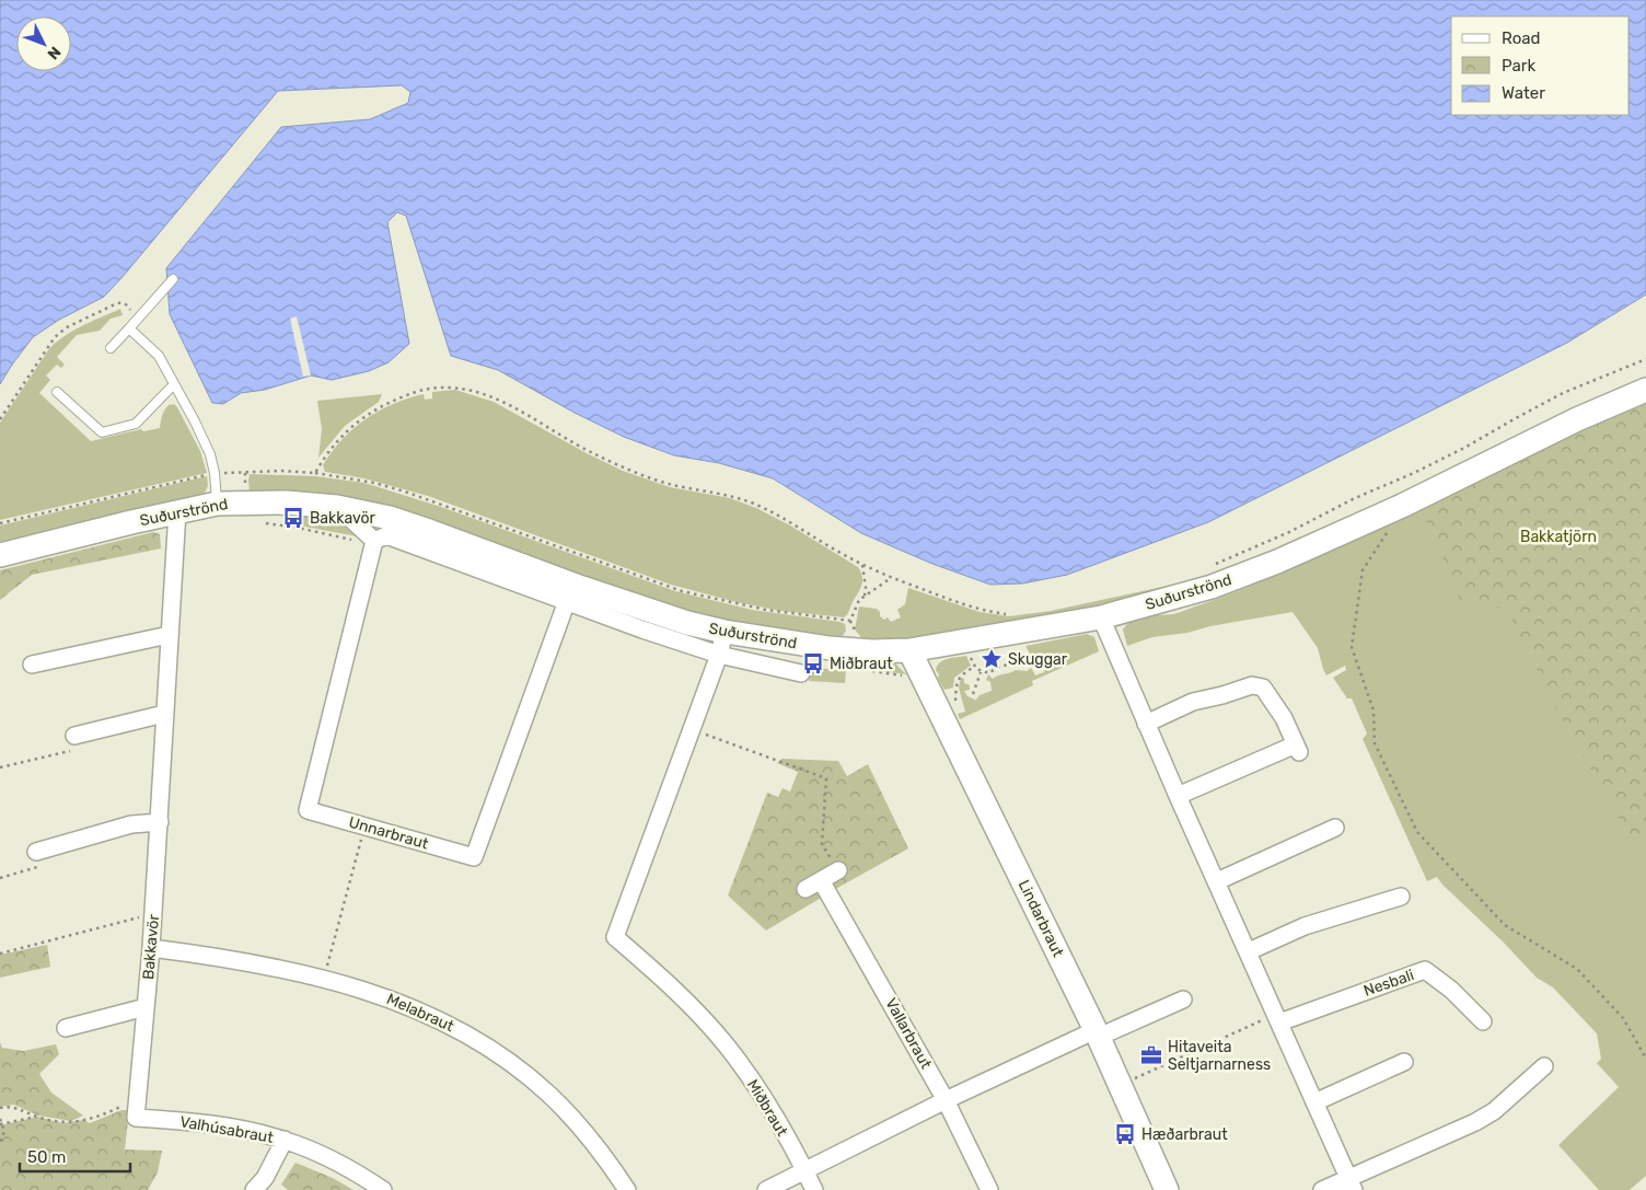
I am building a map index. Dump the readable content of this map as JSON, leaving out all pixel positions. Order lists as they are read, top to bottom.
{
  "streets": {
    "street": [
      "Suðurströnd",
      "Unnarbraut",
      "Lindarbraut",
      "Bakkavör",
      "Nesbali",
      "Melabraut",
      "Vallarbraut",
      "Miðbraut",
      "Valhúsabraut"
    ]
  },
  "crossings": [
    ["Suðurströnd", "Lindarbraut"],
    ["Suðurströnd", "Bakkavör"],
    ["Suðurströnd", "Miðbraut"],
    ["Bakkavör", "Melabraut"],
    ["Bakkavör", "Valhúsabraut"]
  ],
  "parks": ["Bakkatjörn"],
  "places": {
    "bus stop": ["Bakkavör", "Miðbraut", "Hæðarbraut"],
    "place": ["Skuggar"],
    "office": ["Hitaveita Seltjarnarness"]
  },
  "legend": ["Road", "Park", "Water"],
  "scale_bar": "50 m",
  "north": "bottom right"
}
